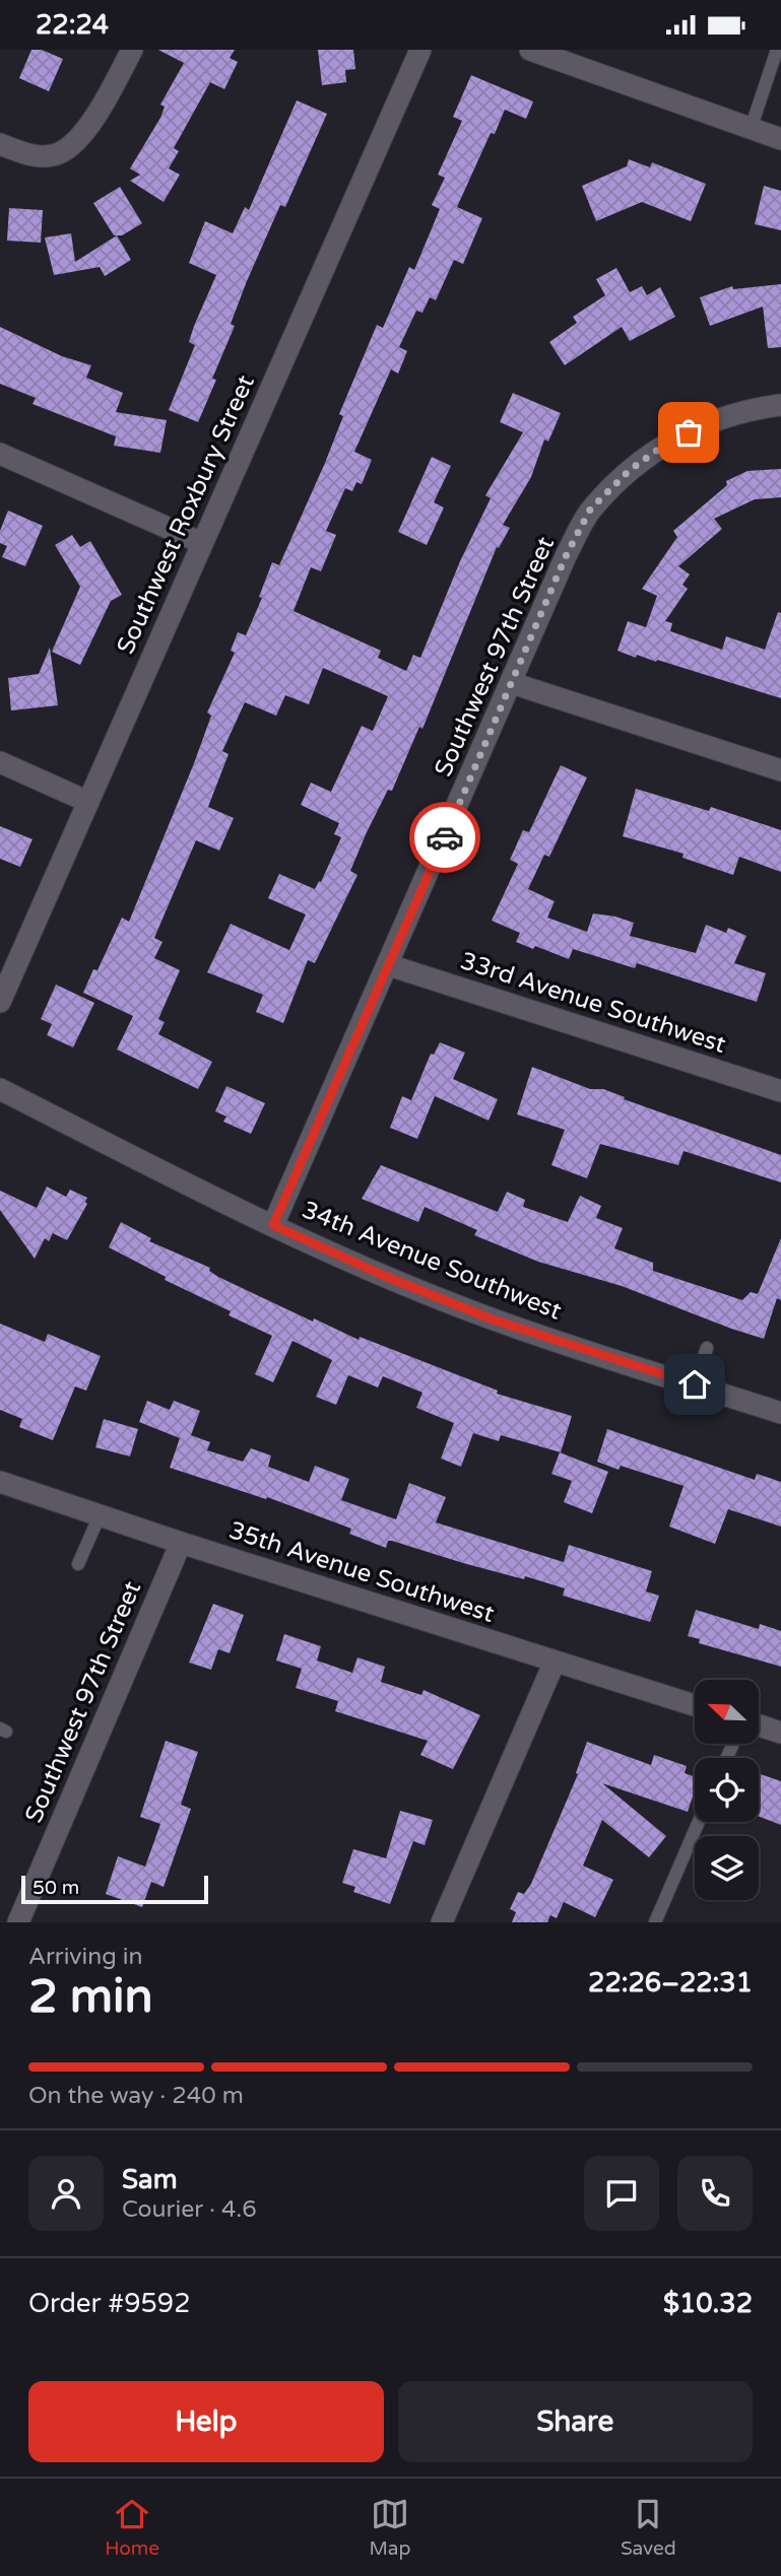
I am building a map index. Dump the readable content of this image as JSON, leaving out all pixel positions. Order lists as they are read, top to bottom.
{
  "streets": {
    "street": [
      "Southwest Roxbury Street",
      "Southwest 97th Street",
      "33rd Avenue Southwest",
      "34th Avenue Southwest",
      "35th Avenue Southwest"
    ]
  },
  "crossings": [
    ["Southwest 97th Street", "33rd Avenue Southwest"],
    ["Southwest 97th Street", "34th Avenue Southwest"],
    ["Southwest 97th Street", "35th Avenue Southwest"]
  ],
  "scale_bar": "50 m",
  "north": "top left",
  "page": {
    "status": "22:24",
    "scale": "50 m",
    "heading": ["2 min", "Arriving in", "22:26–22:31"],
    "panel": [
      "Sam",
      "Courier · 4.6",
      "Order #9592",
      "$10.32"
    ],
    "bar": "On the way · 240 m",
    "buttons": ["Help", "Share"],
    "tabs": ["Home", "Map", "Saved"]
  }
}
